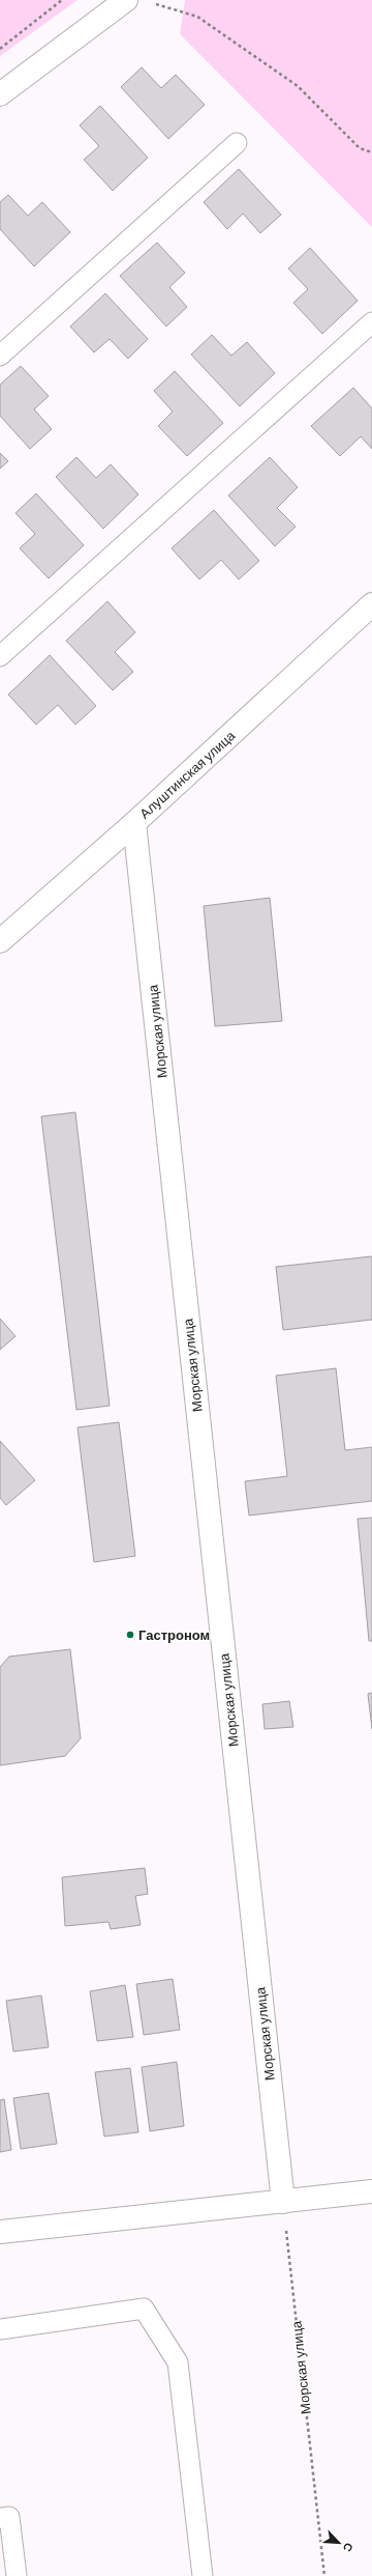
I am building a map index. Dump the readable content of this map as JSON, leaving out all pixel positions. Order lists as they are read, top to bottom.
{
  "streets": {
    "street": ["Алуштинская улица", "Морская улица"]
  },
  "crossings": [
    ["Алуштинская улица", "Морская улица"]
  ],
  "places": ["Гастроном"],
  "north": "bottom right"
}
